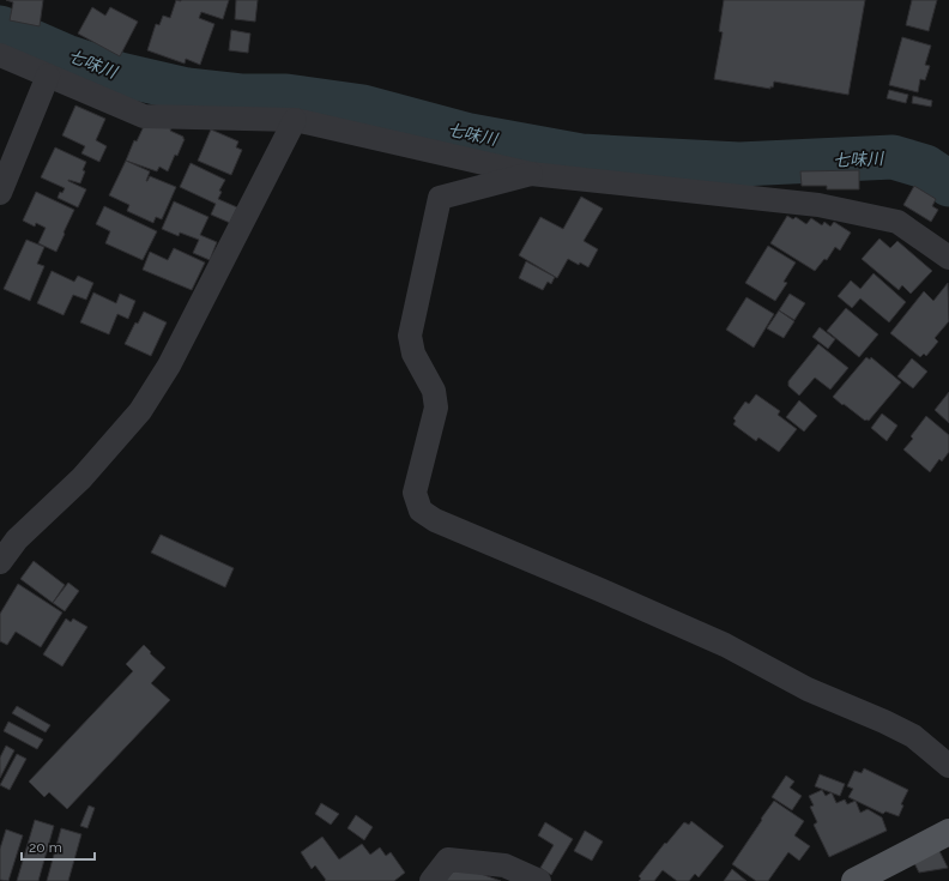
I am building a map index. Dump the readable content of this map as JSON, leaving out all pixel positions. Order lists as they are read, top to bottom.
{
  "water": ["七味川"],
  "scale_bar": "20 m"
}
